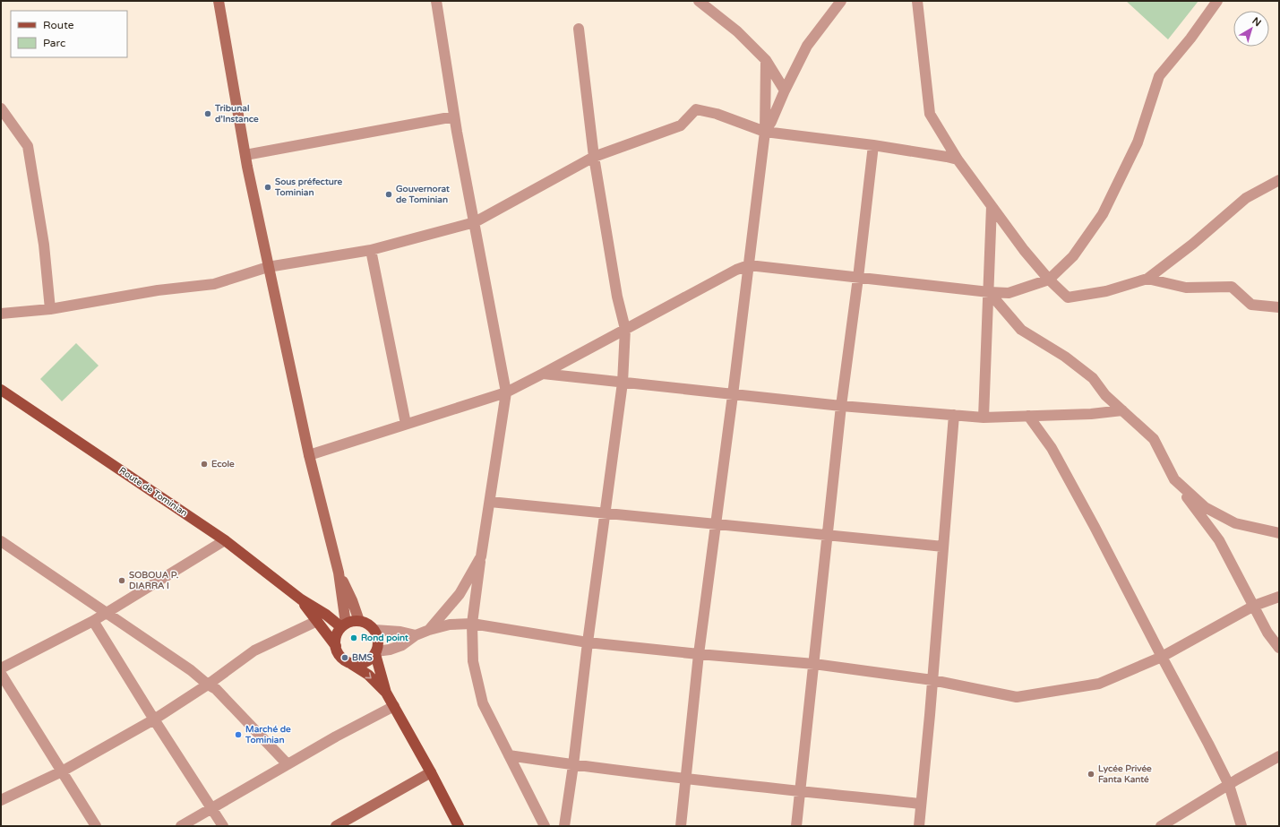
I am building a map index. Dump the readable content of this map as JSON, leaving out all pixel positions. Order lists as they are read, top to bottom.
{
  "streets": {
    "main road": ["Route de Tominian"]
  },
  "places": [
    "Tribunal d’Instance",
    "Sous préfecture Tominian",
    "Gouvernorat de Tominian",
    "Ecole",
    "SOBOUA P. DIARRA I",
    "Rond point",
    "BMS",
    "Marché de Tominian",
    "Lycée Privée Fanta Kanté"
  ],
  "legend": ["Route", "Parc"],
  "north": "top right"
}
